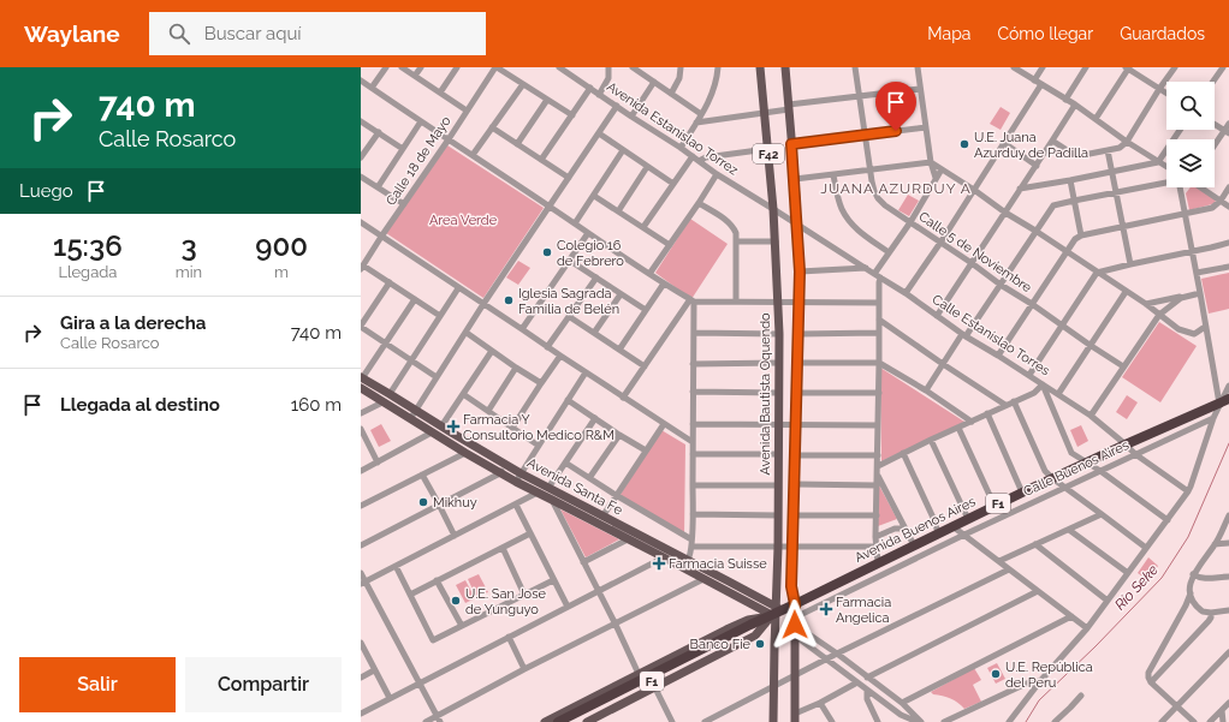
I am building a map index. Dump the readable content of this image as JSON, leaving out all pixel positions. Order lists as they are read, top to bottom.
{
  "streets": {
    "highway": ["F1", "Avenida Buenos Aires"],
    "main road": ["F42", "Avenida Bautista Oquendo", "Avenida Santa Fe"],
    "street": [
      "Avenida Estanislao Torrez",
      "Calle 18 de Mayo",
      "Calle 5 de Noviembre",
      "Calle Estanislao Torres",
      "Calle Buenos Aires"
    ]
  },
  "crossings": [
    ["Avenida Estanislao Torrez", "Calle Estanislao Torres"],
    ["Avenida Estanislao Torrez", "Avenida Bautista Oquendo"],
    ["F42", "Calle Estanislao Torres"],
    ["F42", "Calle Buenos Aires"],
    ["F42", "Avenida Buenos Aires"],
    ["Calle Estanislao Torres", "Avenida Bautista Oquendo"],
    ["Calle Estanislao Torres", "Calle Buenos Aires"],
    ["Calle Estanislao Torres", "Avenida Buenos Aires"],
    ["Avenida Bautista Oquendo", "Avenida Santa Fe"],
    ["Avenida Bautista Oquendo", "Avenida Buenos Aires"],
    ["Avenida Santa Fe", "Avenida Buenos Aires"]
  ],
  "districts": ["JUANA AZURDUY A"],
  "water": ["Río Seke"],
  "parks": ["Area Verde"],
  "places": {
    "other": [
      "U.E. Juana Azurduy de Padilla",
      "Colegio 16 de Febrero",
      "Iglesia Sagrada Familia de Belén",
      "Mikhuy",
      "U.E. San Jose de Yunguyo",
      "Banco Fie",
      "U.E. República del Peru"
    ],
    "health": ["Farmacia Y Consultorio Medico R&M", "Farmacia Suisse", "Farmacia Angelica"]
  },
  "page": {
    "header": "Waylane",
    "search": "Buscar aquí",
    "nav": ["Mapa", "Cómo llegar", "Guardados"],
    "turn": ["740 m", "Calle Rosarco"],
    "then": "Luego",
    "eta": [
      "15:36",
      "Llegada",
      "3",
      "min",
      "900",
      "m"
    ],
    "list": [
      {
        "name": "Gira a la derecha",
        "note": "Calle Rosarco",
        "value": "740 m"
      },
      {
        "name": "Llegada al destino",
        "value": "160 m"
      }
    ],
    "buttons": ["Salir", "Compartir"]
  }
}
